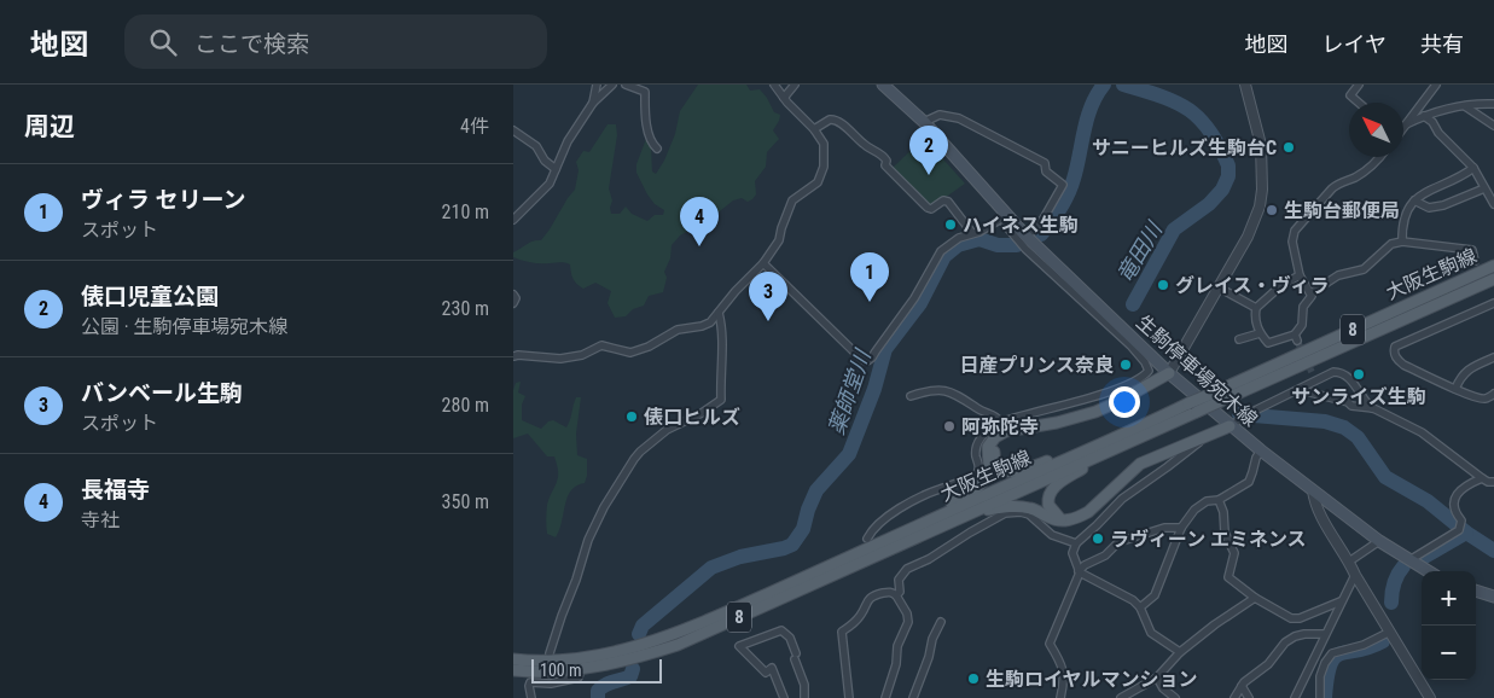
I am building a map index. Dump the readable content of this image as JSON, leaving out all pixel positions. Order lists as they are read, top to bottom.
{
  "streets": {
    "main road": ["大阪生駒線", "8", "生駒停車場宛木線"]
  },
  "water": ["竜田川", "薬師堂川"],
  "places": [
    "サニーヒルズ生駒台C",
    "生駒台郵便局",
    "ハイネス生駒",
    "グレイス・ヴィラ",
    "日産プリンス奈良",
    "サンライズ生駒",
    "俵口ヒルズ",
    "阿弥陀寺",
    "ラヴィーン エミネンス",
    "生駒ロイヤルマンション"
  ],
  "scale_bar": "100 m",
  "north": "top left",
  "page": {
    "header": "地図",
    "search": "ここで検索",
    "nav": ["地図", "レイヤ", "共有"],
    "heading": ["周辺", "4件"],
    "pins": [
      "2",
      "4",
      "1",
      "3"
    ],
    "list": [
      {
        "mark": "1",
        "name": "ヴィラ セリーン",
        "note": "スポット",
        "value": "210 m"
      },
      {
        "mark": "2",
        "name": "俵口児童公園",
        "note": "公園 · 生駒停車場宛木線",
        "value": "230 m"
      },
      {
        "mark": "3",
        "name": "バンベール生駒",
        "note": "スポット",
        "value": "280 m"
      },
      {
        "mark": "4",
        "name": "長福寺",
        "note": "寺社",
        "value": "350 m"
      }
    ],
    "map_buttons": ["+", "−"],
    "scale": "100 m"
  }
}
